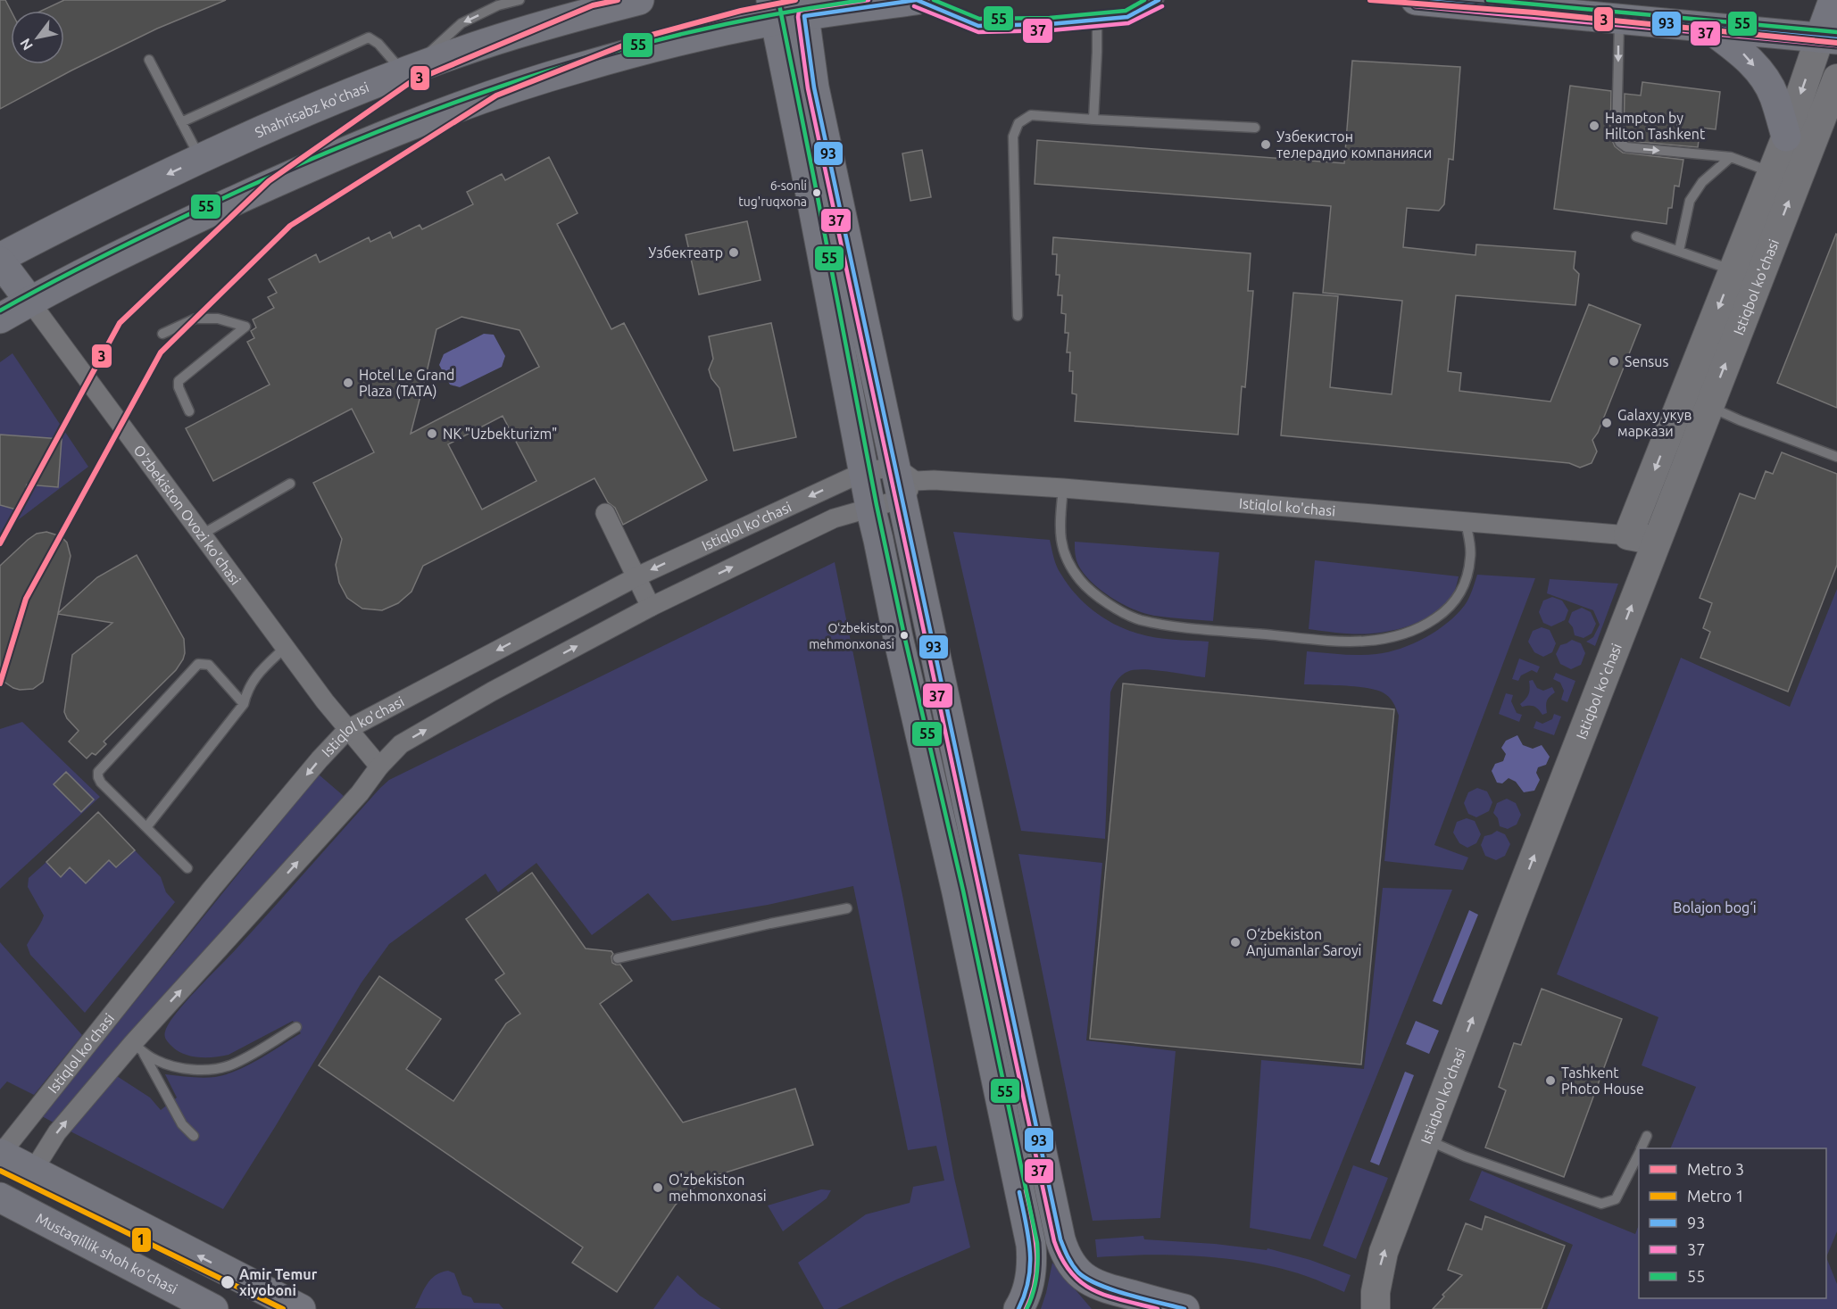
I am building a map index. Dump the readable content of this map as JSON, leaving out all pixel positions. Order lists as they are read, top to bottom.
{
  "streets": {
    "main road": [
      "Shahrisabz ko'chasi",
      "Istiqbol ko'chasi",
      "O'zbekiston Ovozi ko'chasi",
      "Mustaqillik shoh ko'chasi"
    ],
    "street": ["Istiqlol ko'chasi"]
  },
  "crossings": [
    ["Shahrisabz ko'chasi", "O'zbekiston Ovozi ko'chasi"],
    ["Istiqbol ko'chasi", "Istiqlol ko'chasi"],
    ["Istiqlol ko'chasi", "O'zbekiston Ovozi ko'chasi"]
  ],
  "parks": ["Bolajon bog‘i"],
  "places": [
    "Hampton by Hilton Tashkent",
    "Узбекистон телерадио компанияси",
    "6-sonli tug'ruqxona",
    "Узбектеатр",
    "Sensus",
    "Hotel Le Grand Plaza (TATA)",
    "Galaxy укув маркази",
    "NK \"Uzbekturizm\"",
    "Oʻzbekiston mehmonxonasi",
    "O‘zbekiston Anjumanlar Saroyi",
    "Tashkent Photo House",
    "O'zbekiston mehmonxonasi",
    "Amir Temur xiyoboni"
  ],
  "lines": [
    "metro line 3",
    "transit line 93",
    "transit line 37",
    "transit line 55",
    "metro line 1"
  ],
  "legend": [
    "Metro 3",
    "Metro 1",
    "93",
    "37",
    "55"
  ],
  "north": "bottom left"
}
